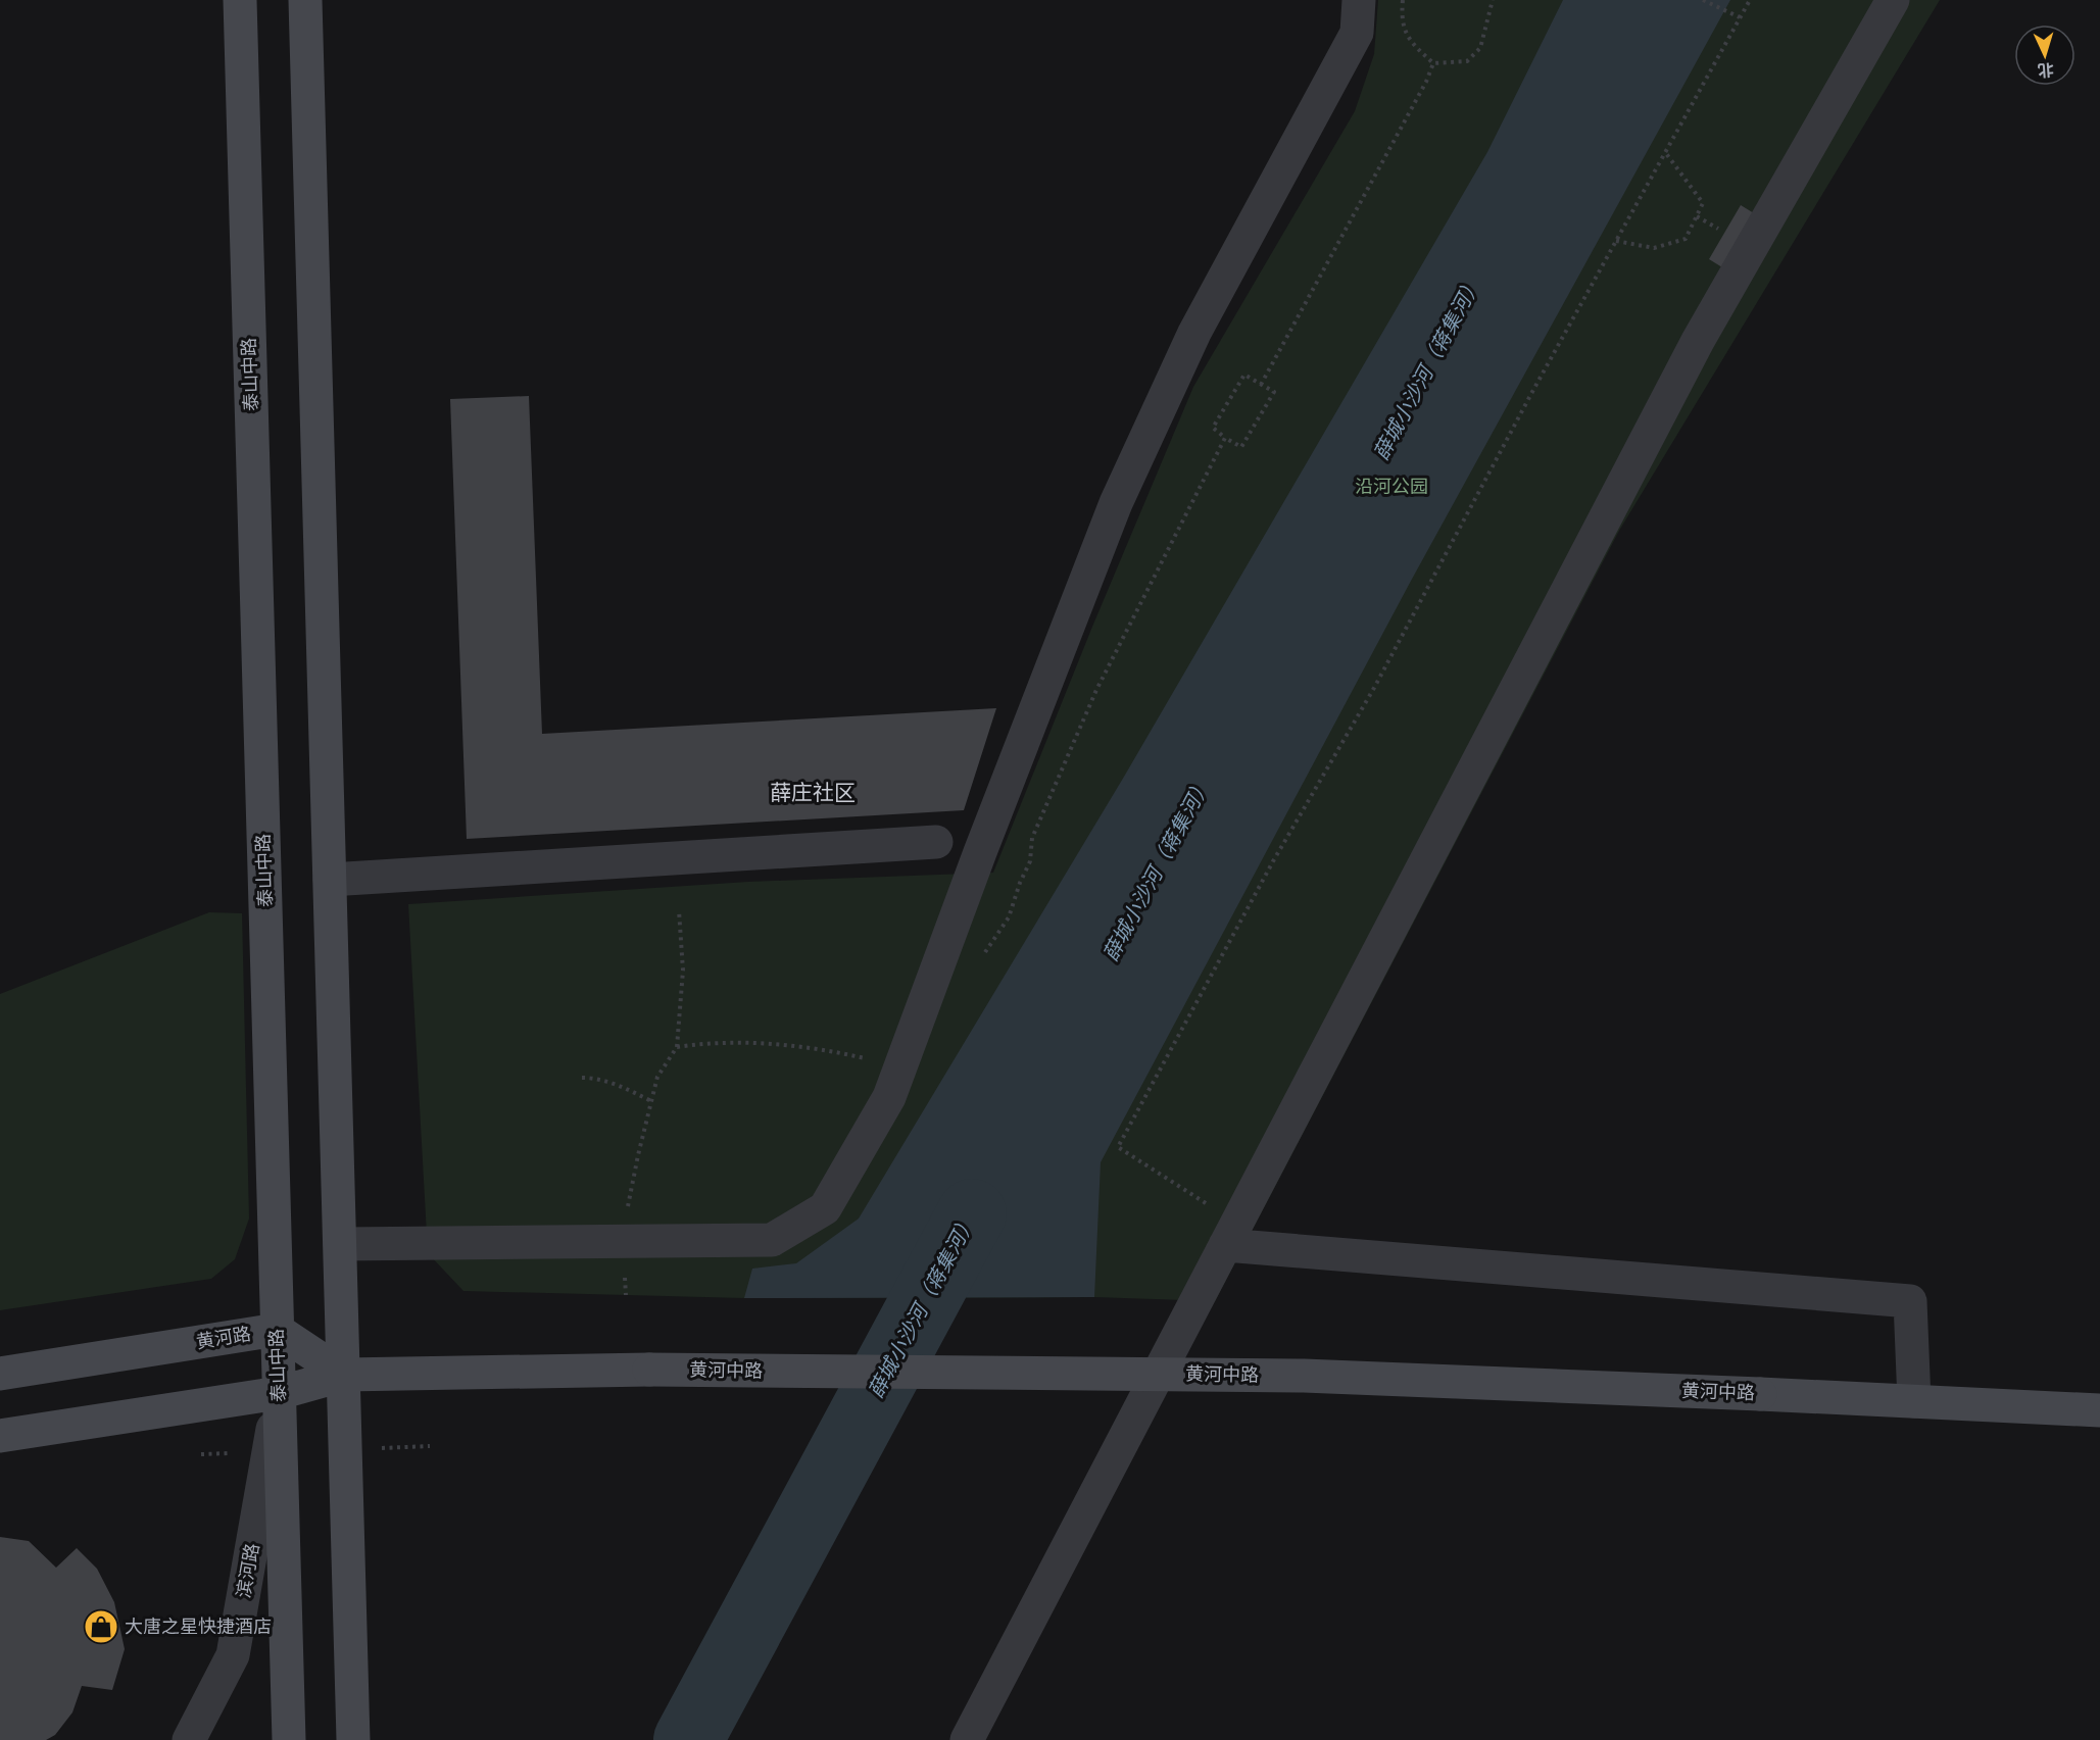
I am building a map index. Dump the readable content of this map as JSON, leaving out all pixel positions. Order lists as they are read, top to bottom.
{
  "streets": {
    "main road": ["泰山中路", "黄河路", "黄河中路"],
    "street": ["滨河路"]
  },
  "crossings": [
    ["泰山中路", "黄河路"],
    ["泰山中路", "滨河路"],
    ["黄河路", "黄河中路"]
  ],
  "districts": ["薛庄社区"],
  "water": ["薛城小沙河（蒋集河）"],
  "parks": ["沿河公园"],
  "places": {
    "shop": ["大唐之星快捷酒店"]
  },
  "north": "bottom"
}
